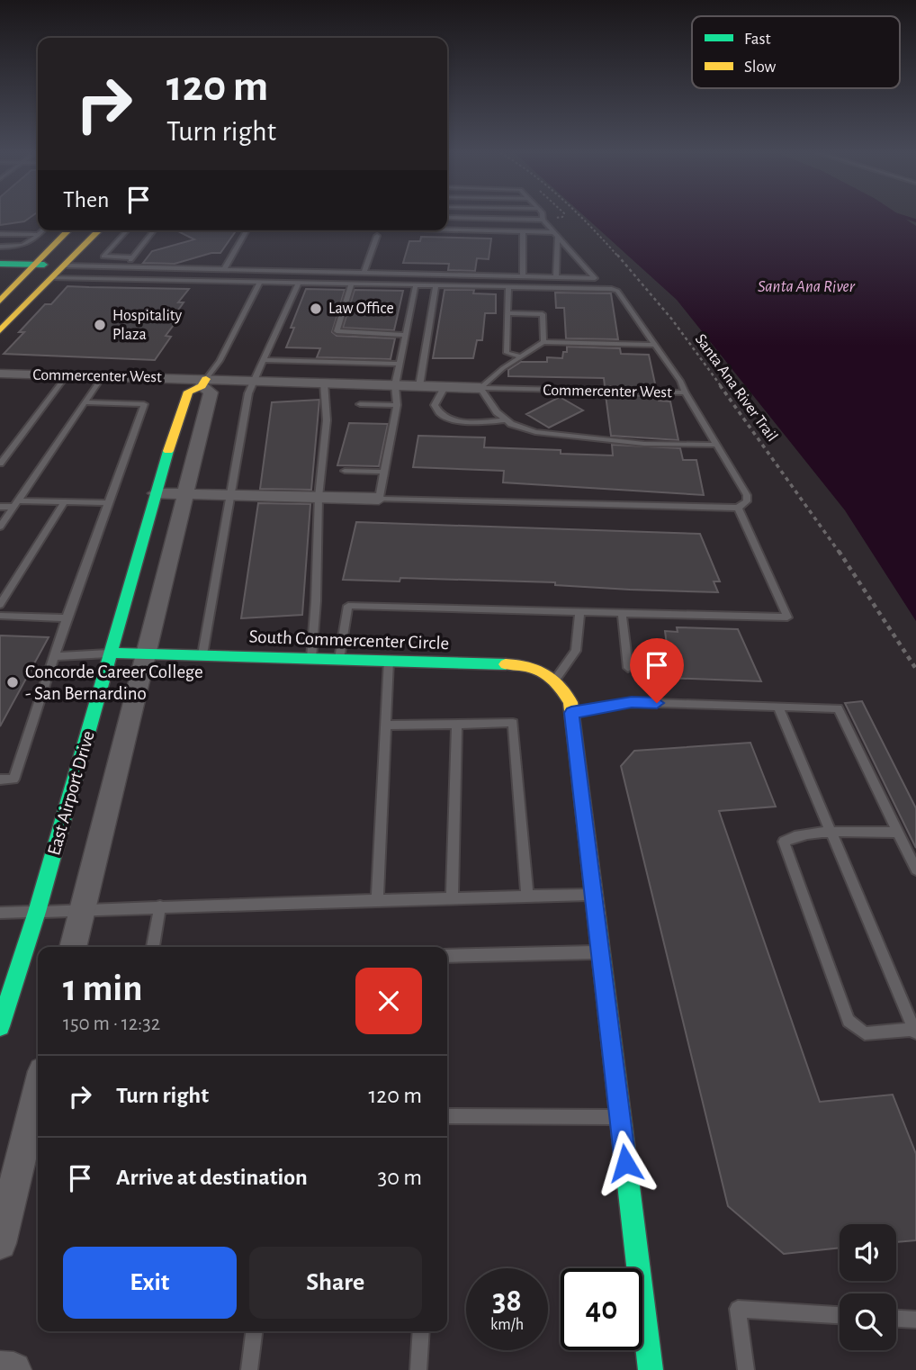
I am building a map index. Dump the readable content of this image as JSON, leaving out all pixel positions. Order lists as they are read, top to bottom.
{
  "streets": {
    "street": ["Commercenter West", "South Commercenter Circle", "East Airport Drive"],
    "path": ["Santa Ana River Trail"]
  },
  "crossings": [
    ["Commercenter West", "East Airport Drive"],
    ["South Commercenter Circle", "East Airport Drive"]
  ],
  "water": ["Santa Ana River"],
  "places": ["Law Office", "Hospitality Plaza", "Concorde Career College - San Bernardino"],
  "legend": ["Fast", "Slow"],
  "page": {
    "turn": ["120 m", "Turn right"],
    "then": "Then",
    "heading": ["1 min", "150 m · 12:32"],
    "list": [
      {
        "name": "Turn right",
        "value": "120 m"
      },
      {
        "name": "Arrive at destination",
        "value": "30 m"
      }
    ],
    "buttons": ["Exit", "Share"],
    "speed": "38 km/h",
    "limit": "40"
  }
}
